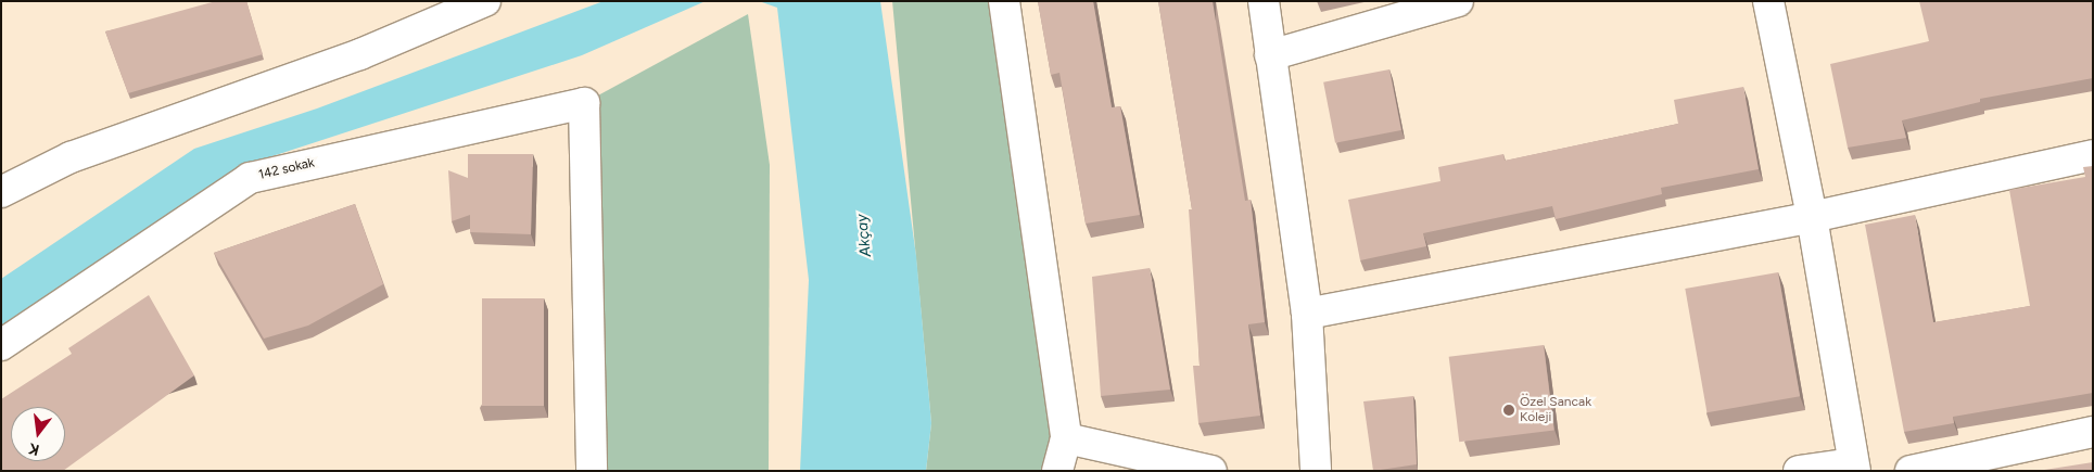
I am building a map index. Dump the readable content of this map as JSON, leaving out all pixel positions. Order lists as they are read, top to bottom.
{
  "streets": {
    "street": ["142 sokak"]
  },
  "water": ["Akçay"],
  "places": ["Özel Sancak Koleji"],
  "north": "bottom"
}
